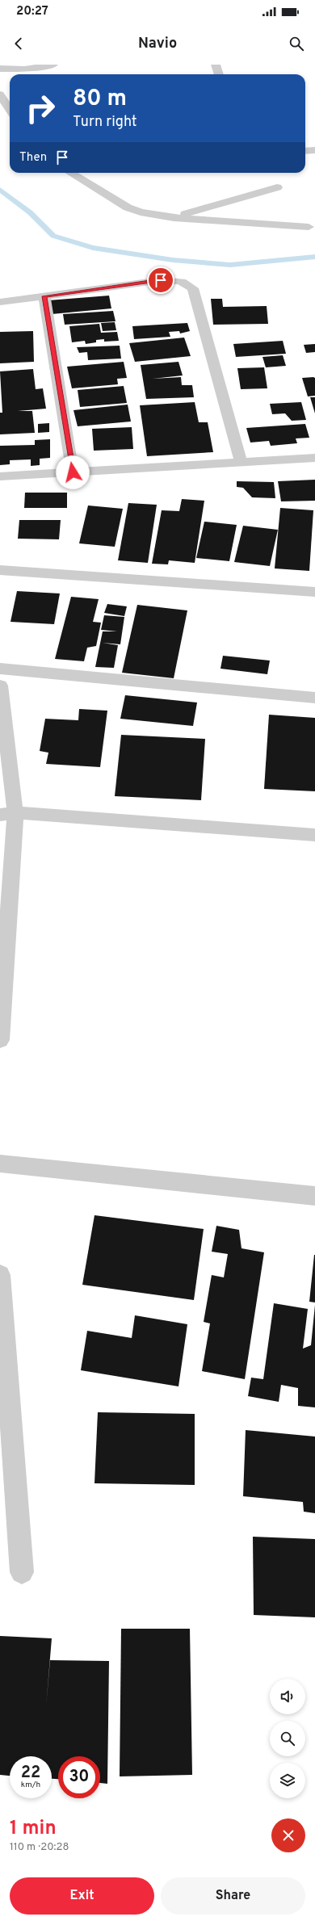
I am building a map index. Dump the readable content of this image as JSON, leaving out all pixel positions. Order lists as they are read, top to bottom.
{
  "page": {
    "status": "20:27",
    "header": "Navio",
    "turn": ["80 m", "Turn right"],
    "then": "Then",
    "speed": "22 km/h",
    "limit": "30",
    "heading": ["1 min", "110 m · 20:28"],
    "buttons": ["Exit", "Share"]
  }
}
